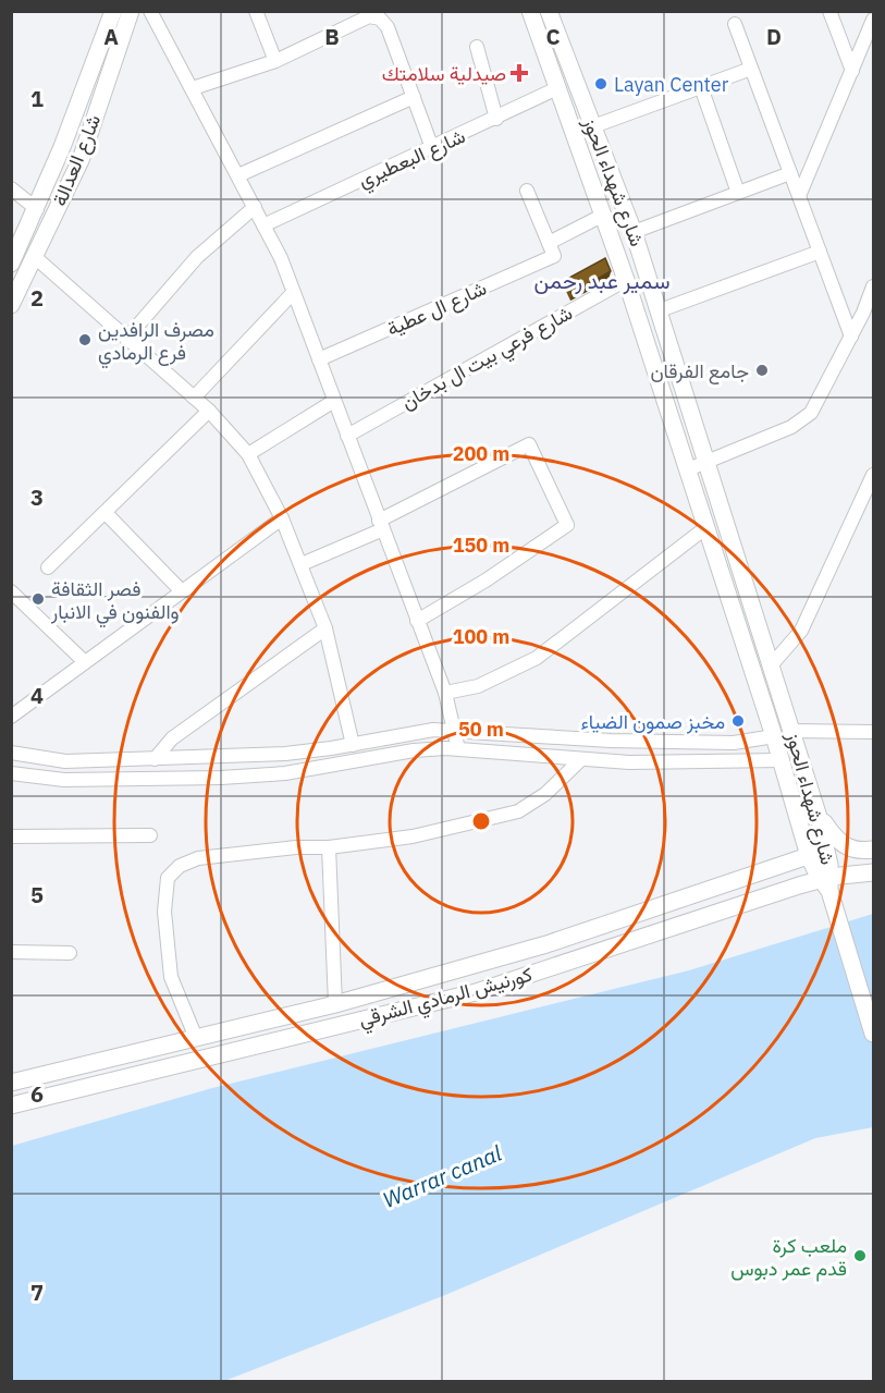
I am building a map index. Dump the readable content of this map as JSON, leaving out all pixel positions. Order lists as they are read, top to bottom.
{
  "streets": {
    "main road": ["شارع العدالة", "شارع شهداء الحوز", "كورنيش الرمادي الشرقي"],
    "street": ["شارع البعطيري", "شارع ال عطية", "شارع فرعي بيت ال بدخان"]
  },
  "crossings": [
    ["شارع البعطيري", "شارع شهداء الحوز"],
    ["شارع شهداء الحوز", "شارع ال عطية"],
    ["شارع شهداء الحوز", "شارع فرعي بيت ال بدخان"],
    ["شارع شهداء الحوز", "كورنيش الرمادي الشرقي"]
  ],
  "districts": ["سمير عبد رحمن"],
  "water": ["Warrar canal"],
  "places": {
    "health": ["صيدلية سلامتك"],
    "other": [
      "Layan Center",
      "مصرف الرافدين فرع الرمادي",
      "جامع الفرقان",
      "فصر الثقافة والفنون في الانبار",
      "مخبز صمون الضياء",
      "ملعب كرة قدم عمر دبوس"
    ]
  },
  "grid": {
    "columns": [
      "A",
      "B",
      "C",
      "D"
    ],
    "rows": [
      "1",
      "2",
      "3",
      "4",
      "5",
      "6",
      "7"
    ]
  },
  "rings": [
    "200 m",
    "150 m",
    "100 m",
    "50 m"
  ]
}
